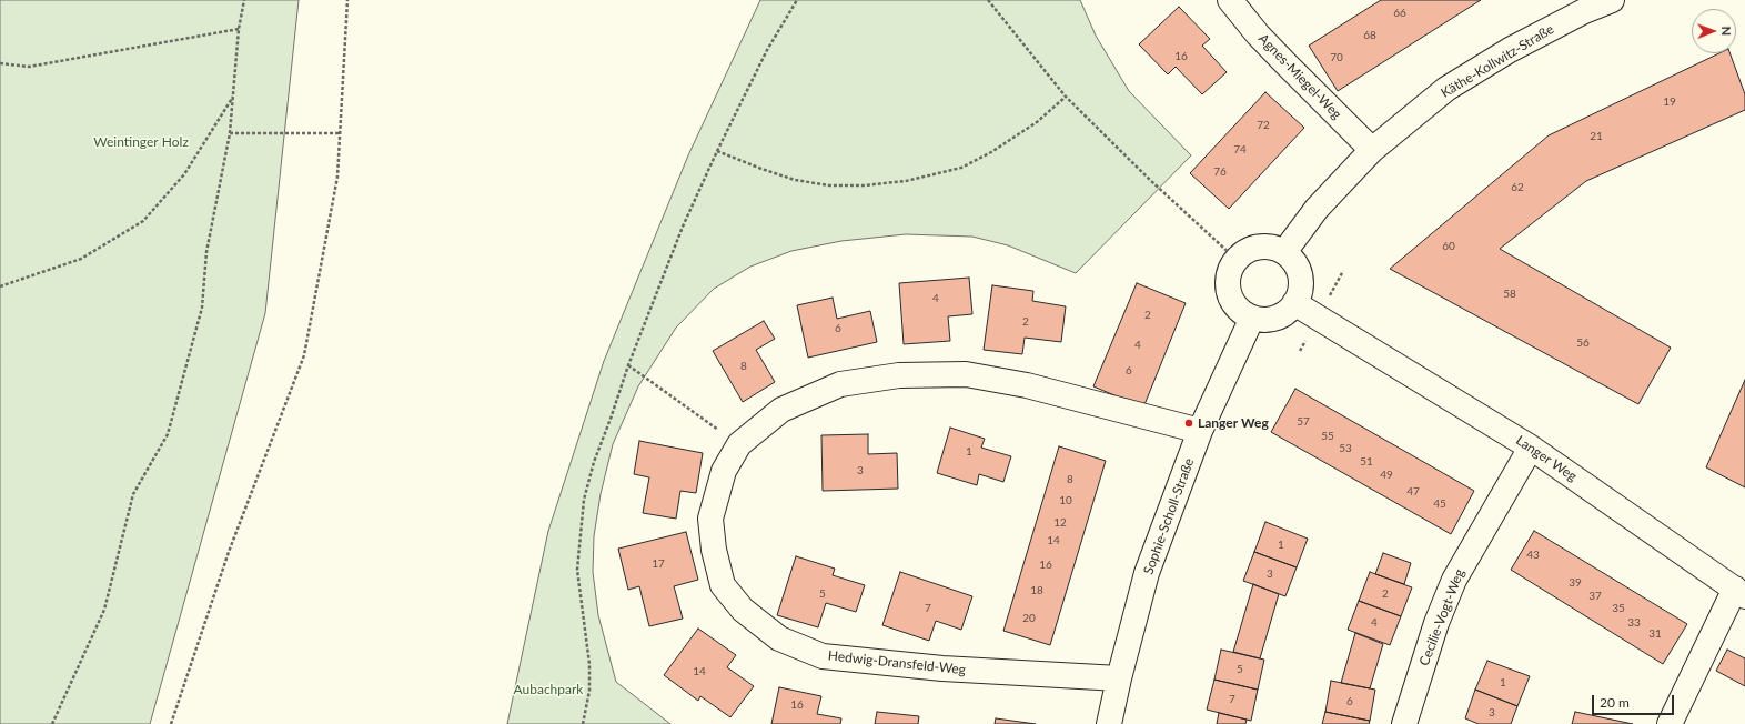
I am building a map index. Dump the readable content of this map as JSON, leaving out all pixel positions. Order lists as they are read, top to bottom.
{
  "streets": {
    "street": [
      "Käthe-Kollwitz-Straße",
      "Agnes-Miegel-Weg",
      "Langer Weg",
      "Sophie-Scholl-Straße",
      "Cecilie-Vogt-Weg",
      "Hedwig-Dransfeld-Weg"
    ]
  },
  "crossings": [
    ["Käthe-Kollwitz-Straße", "Agnes-Miegel-Weg"],
    ["Käthe-Kollwitz-Straße", "Langer Weg"],
    ["Käthe-Kollwitz-Straße", "Sophie-Scholl-Straße"],
    ["Langer Weg", "Sophie-Scholl-Straße"],
    ["Langer Weg", "Cecilie-Vogt-Weg"],
    ["Sophie-Scholl-Straße", "Hedwig-Dransfeld-Weg"]
  ],
  "parks": ["Weintinger Holz", "Aubachpark"],
  "places": ["Langer Weg"],
  "house_numbers": [
    "66",
    "68",
    "16",
    "70",
    "19",
    "72",
    "21",
    "74",
    "76",
    "62",
    "60",
    "58",
    "4",
    "2",
    "2",
    "6",
    "56",
    "4",
    "8",
    "6",
    "57",
    "55",
    "53",
    "1",
    "51",
    "3",
    "49",
    "8",
    "47",
    "10",
    "45",
    "12",
    "14",
    "1",
    "43",
    "17",
    "16",
    "3",
    "39",
    "18",
    "5",
    "2",
    "37",
    "7",
    "35",
    "20",
    "4",
    "33",
    "31",
    "5",
    "14",
    "1",
    "7",
    "6",
    "16",
    "3"
  ],
  "scale_bar": "20 m",
  "north": "right"
}
